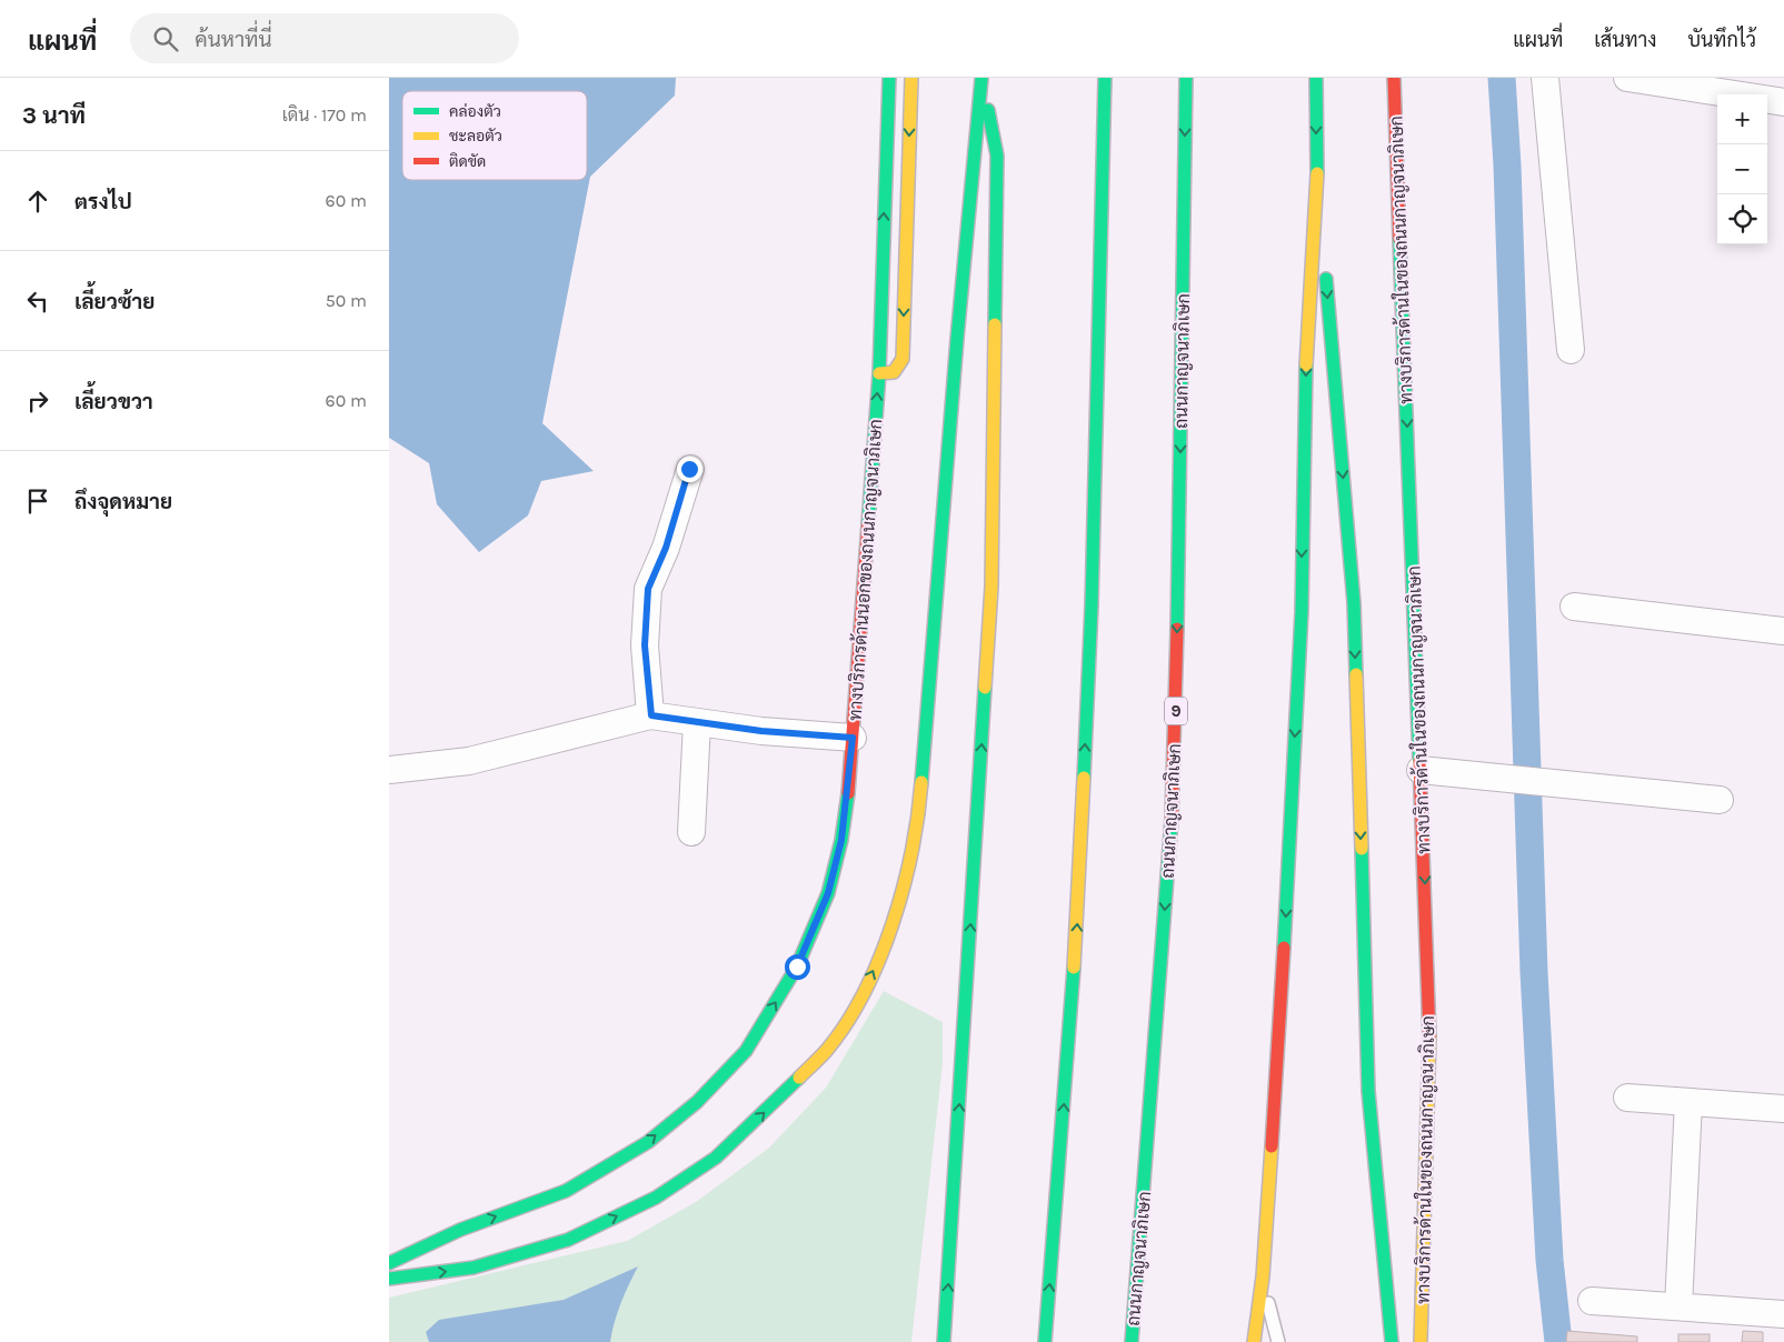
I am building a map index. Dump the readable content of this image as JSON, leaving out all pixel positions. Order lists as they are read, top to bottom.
{
  "streets": {
    "main road": [
      "ทางบริการด้านในของถนนกาญจนาภิเษก",
      "ถนนกาญจนาภิเษก",
      "ทางบริการด้านนอกของถนนกาญจนาภิเษก",
      "9"
    ]
  },
  "legend": ["คล่องตัว", "ชะลอตัว", "ติดขัด"],
  "page": {
    "header": "แผนที่",
    "search": "ค้นหาที่นี่",
    "nav": ["แผนที่", "เส้นทาง", "บันทึกไว้"],
    "heading": ["3 นาที", "เดิน · 170 m"],
    "map_buttons": ["+", "−"],
    "list": [
      ["ตรงไป", "60 m"],
      ["เลี้ยวซ้าย", "50 m"],
      ["เลี้ยวขวา", "60 m"],
      "ถึงจุดหมาย"
    ]
  }
}
